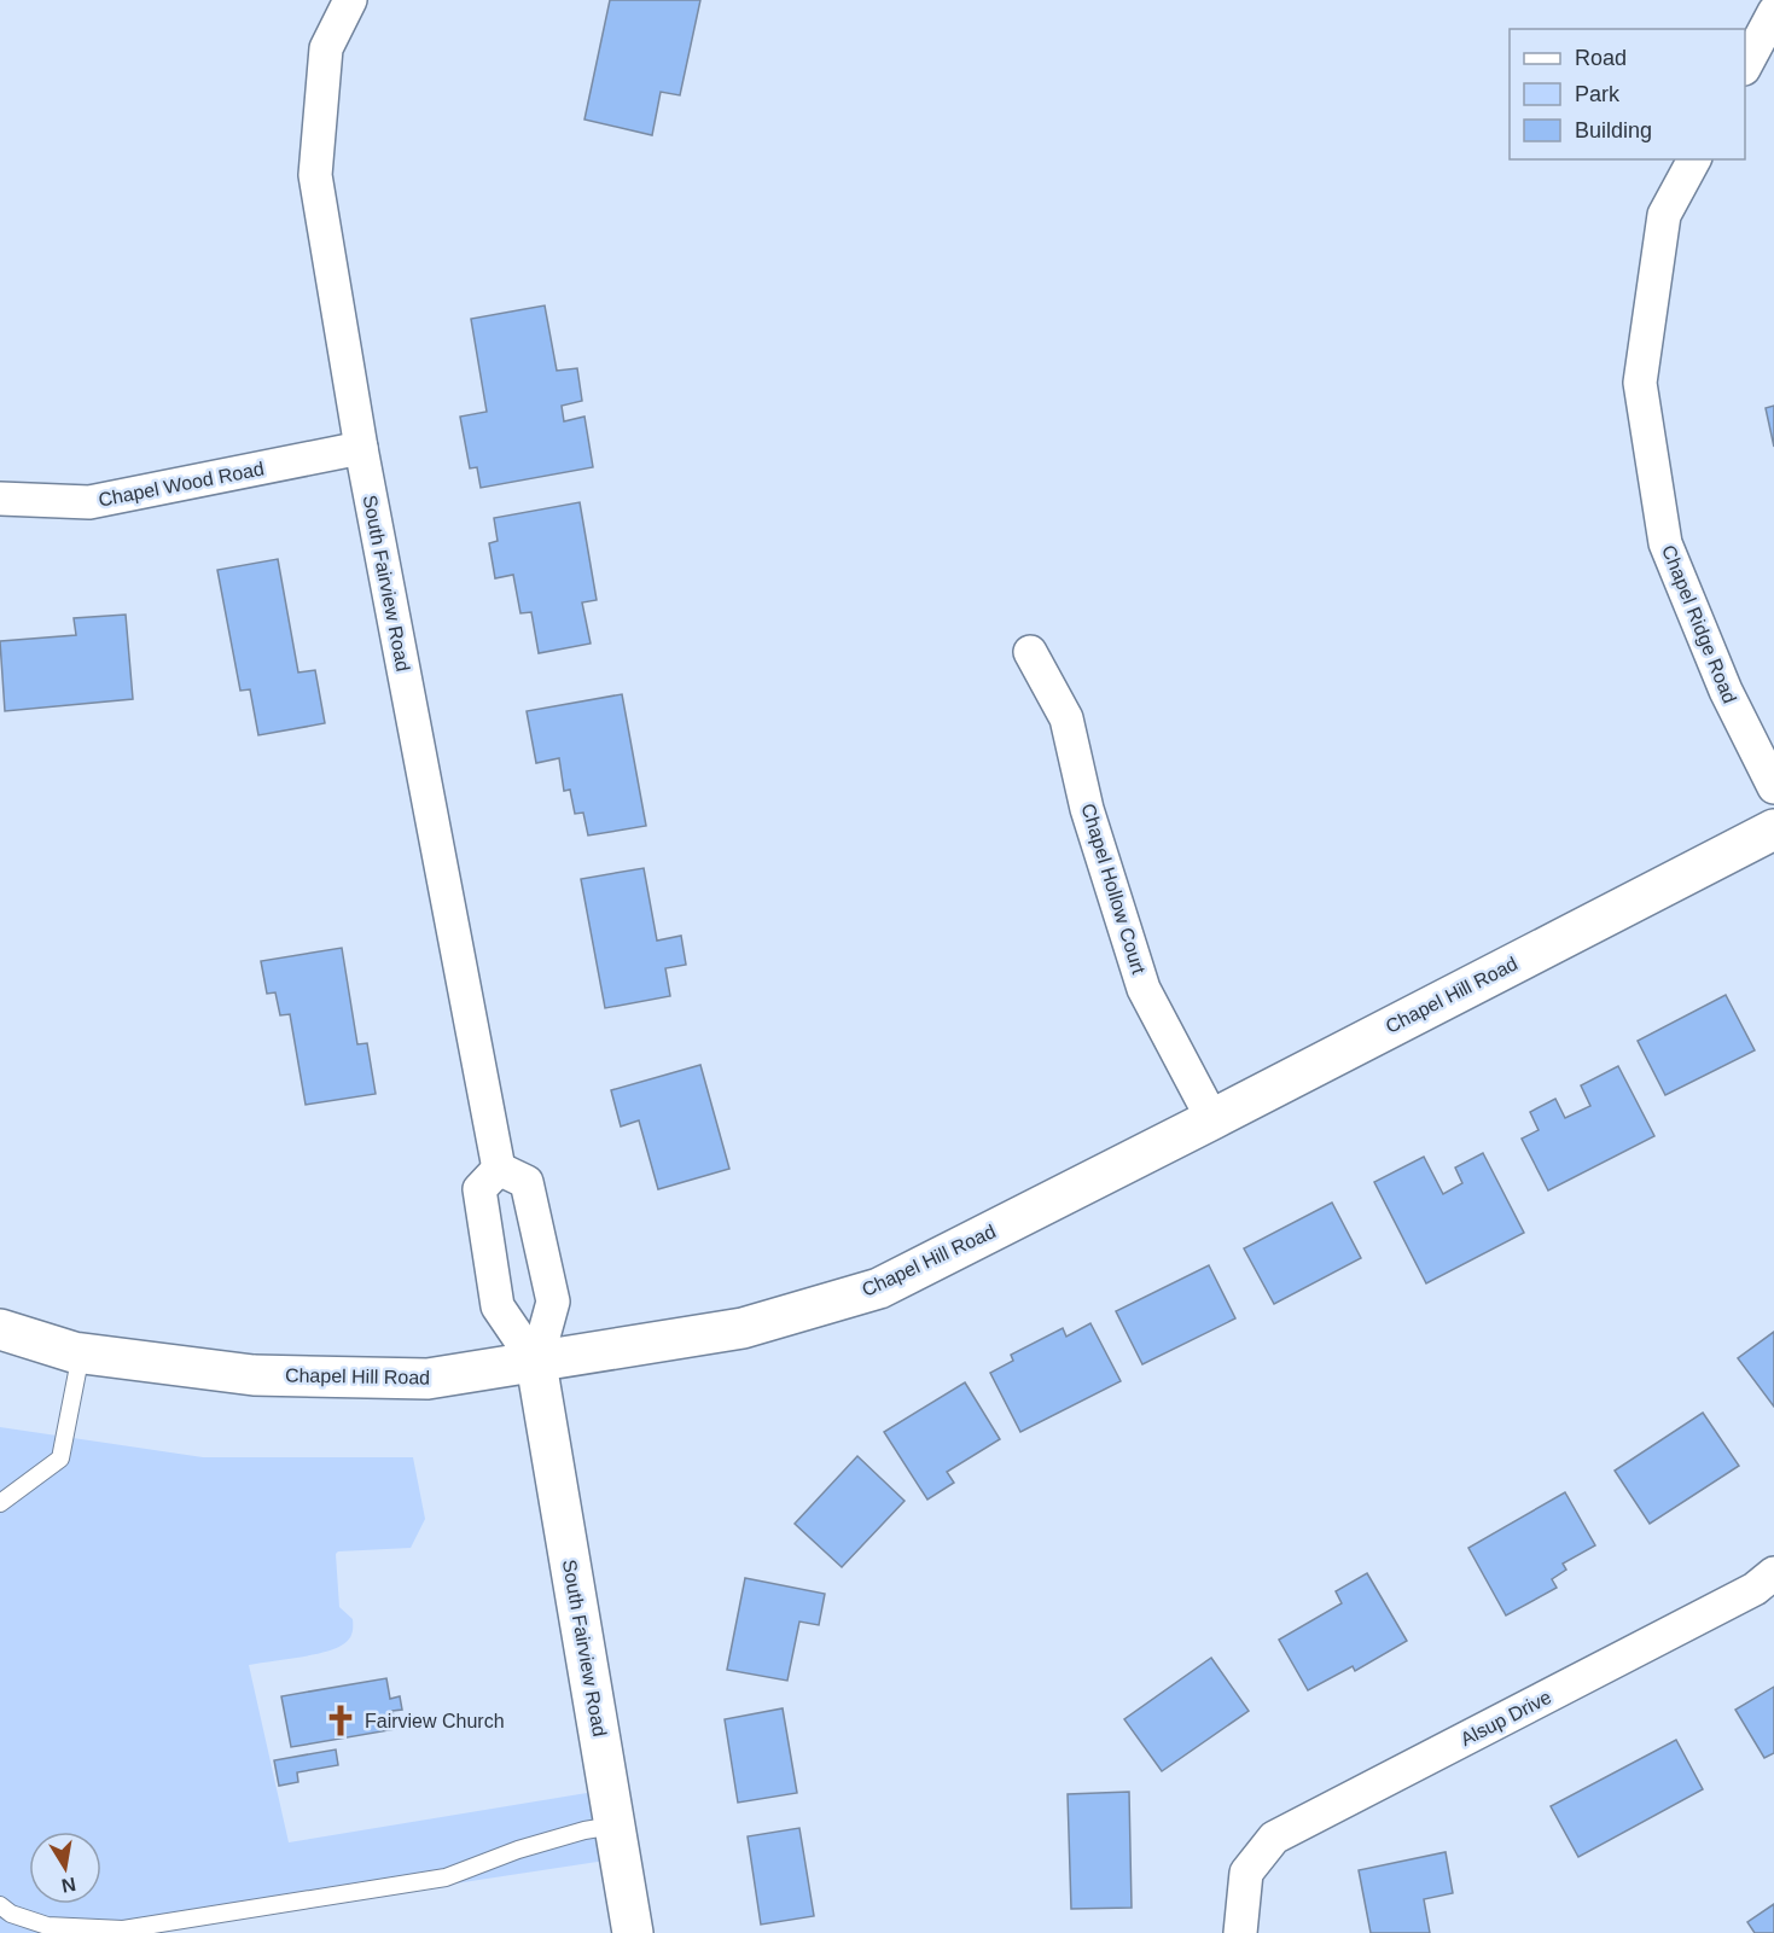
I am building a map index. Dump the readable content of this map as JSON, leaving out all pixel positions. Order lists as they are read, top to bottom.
{
  "streets": {
    "street": [
      "Chapel Wood Road",
      "South Fairview Road",
      "Chapel Ridge Road",
      "Chapel Hollow Court",
      "Chapel Hill Road",
      "Alsup Drive"
    ]
  },
  "crossings": [
    ["Chapel Wood Road", "South Fairview Road"],
    ["South Fairview Road", "Chapel Hill Road"],
    ["Chapel Hollow Court", "Chapel Hill Road"]
  ],
  "places": {
    "church": ["Fairview Church"]
  },
  "legend": ["Road", "Park", "Building"],
  "north": "bottom"
}
